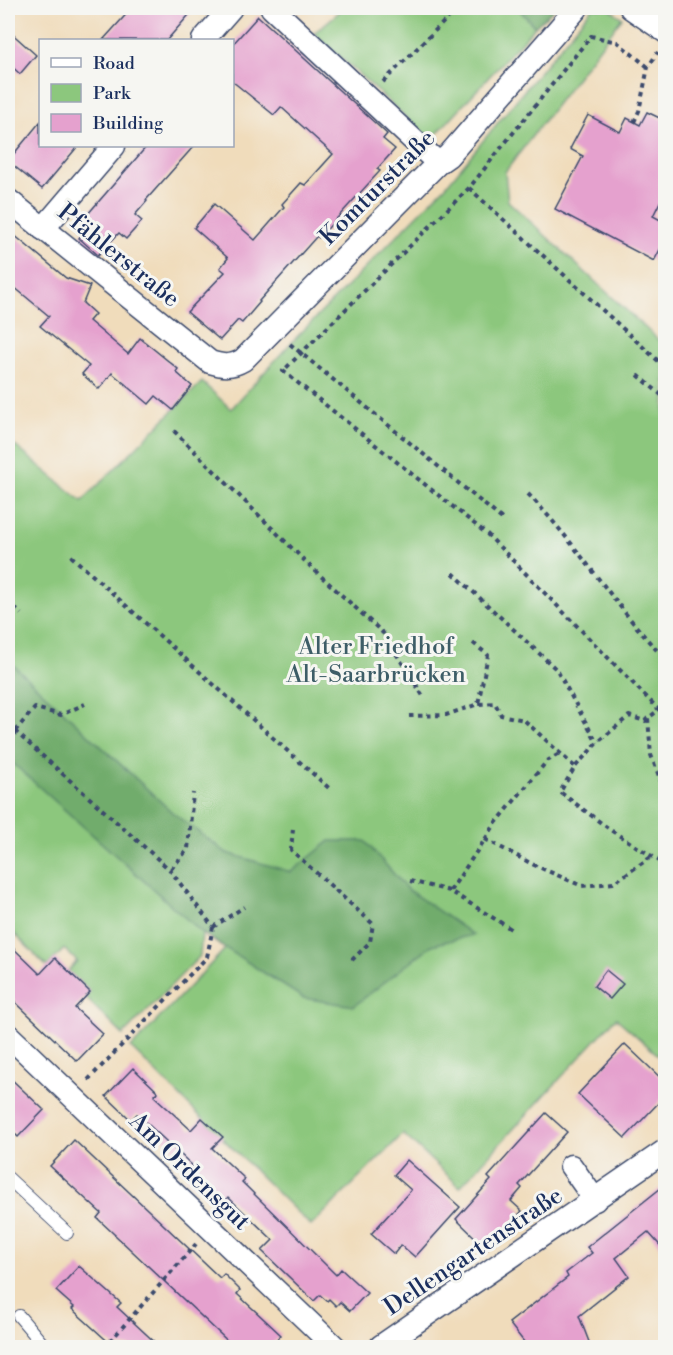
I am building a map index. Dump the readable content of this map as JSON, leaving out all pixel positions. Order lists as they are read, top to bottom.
{
  "streets": {
    "street": [
      "Komturstraße",
      "Pfählerstraße",
      "Am Ordensgut",
      "Dellengartenstraße"
    ]
  },
  "crossings": [
    ["Komturstraße", "Pfählerstraße"]
  ],
  "parks": ["Alter Friedhof Alt-Saarbrücken"],
  "legend": ["Road", "Park", "Building"]
}
